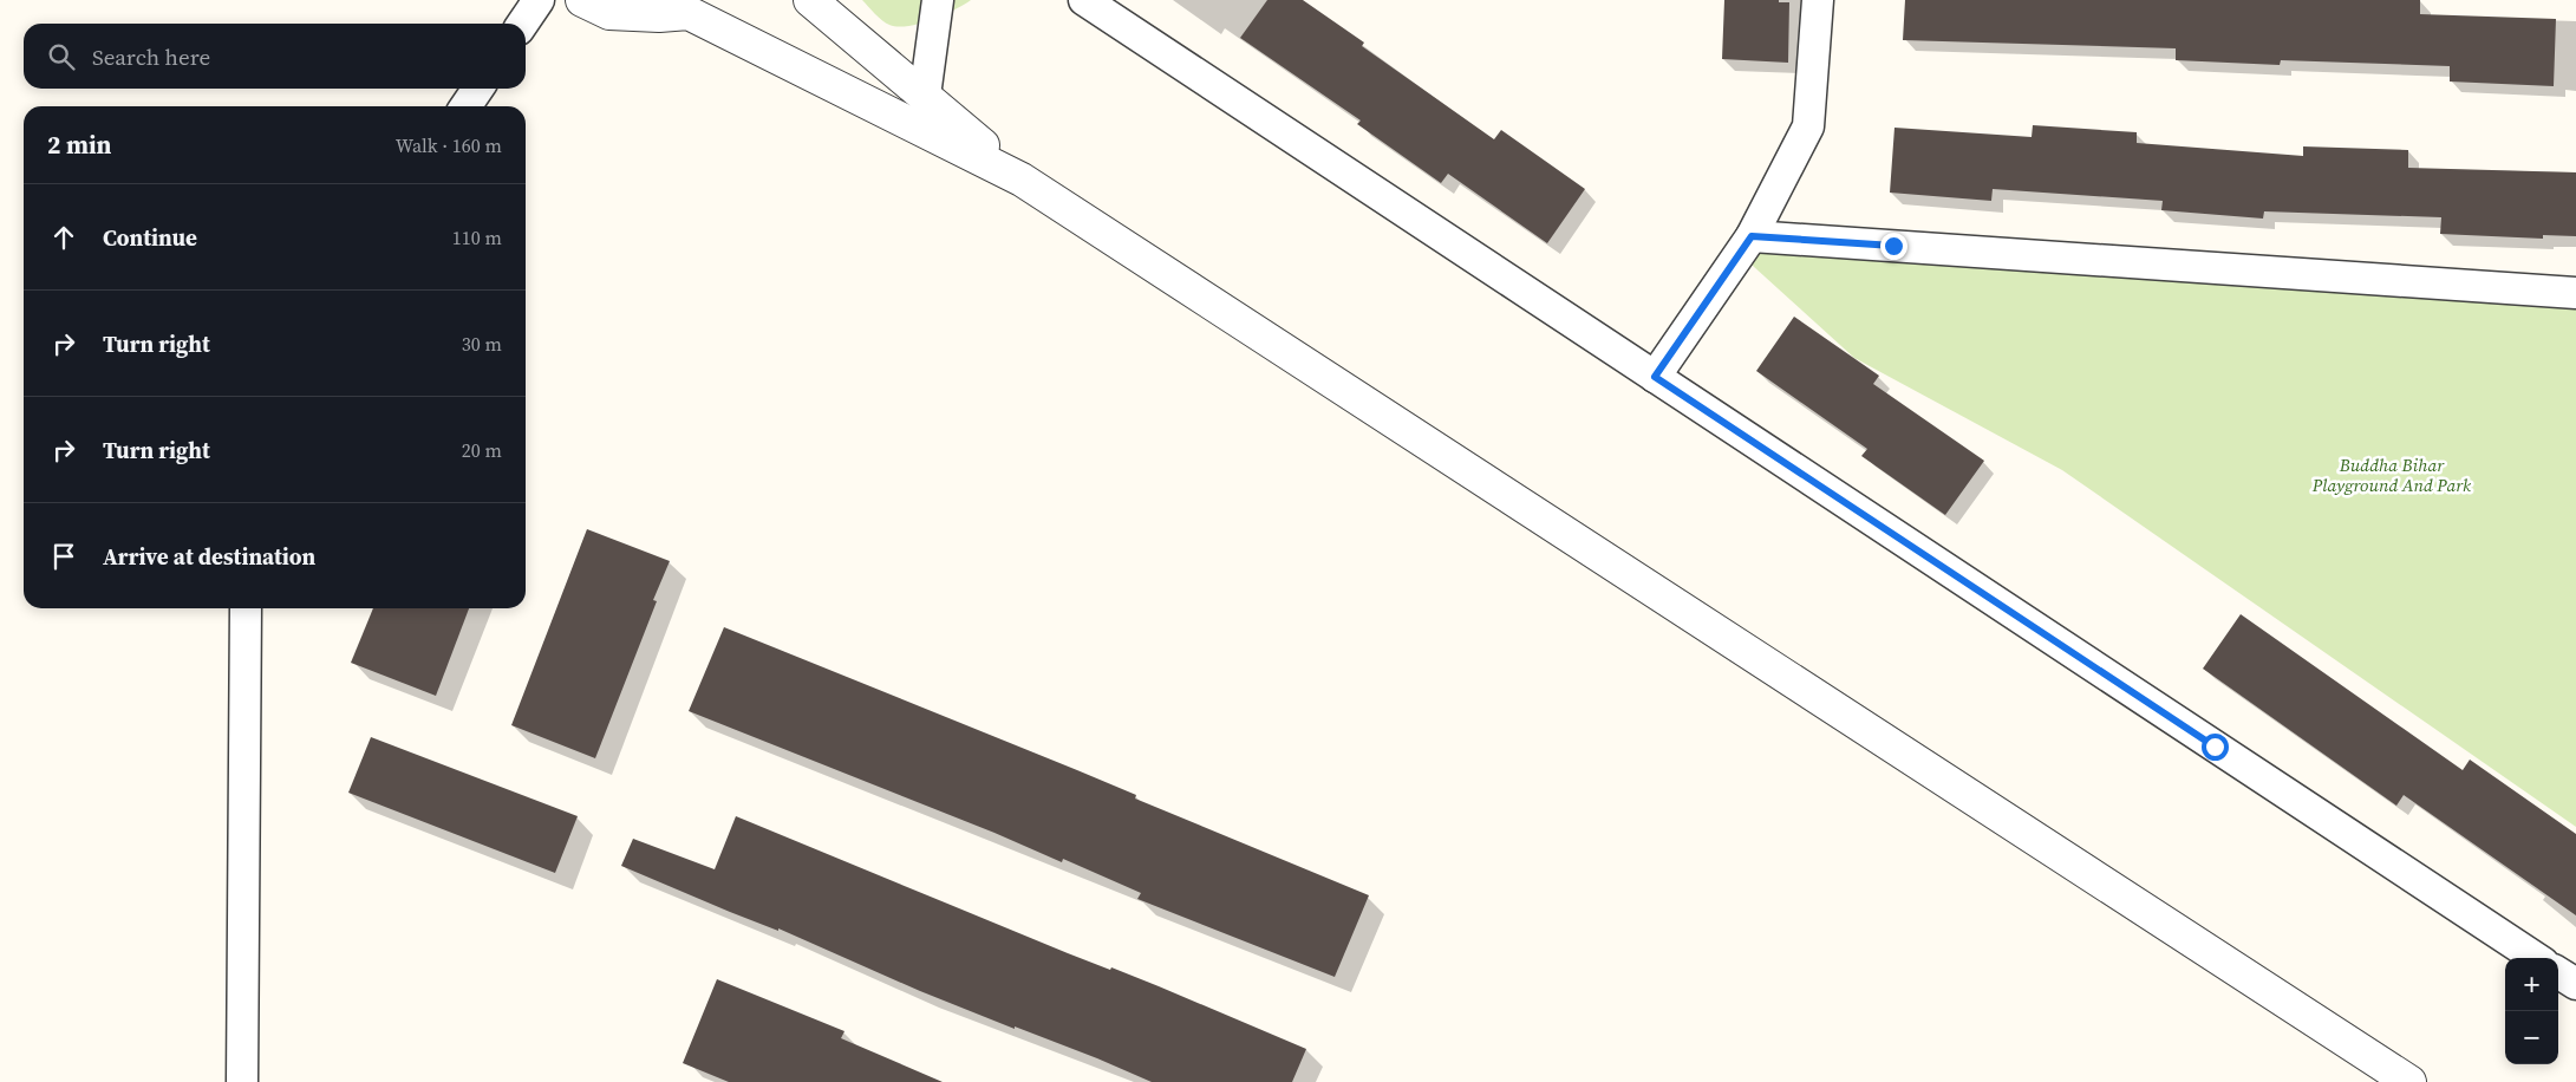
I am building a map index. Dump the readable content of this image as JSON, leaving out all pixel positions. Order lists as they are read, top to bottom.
{
  "parks": ["Buddha Bihar Playground And Park"],
  "page": {
    "search": "Search here",
    "heading": ["2 min", "Walk · 160 m"],
    "list": [
      ["Continue", "110 m"],
      ["Turn right", "30 m"],
      ["Turn right", "20 m"],
      "Arrive at destination"
    ],
    "map_buttons": ["+", "−"]
  }
}
